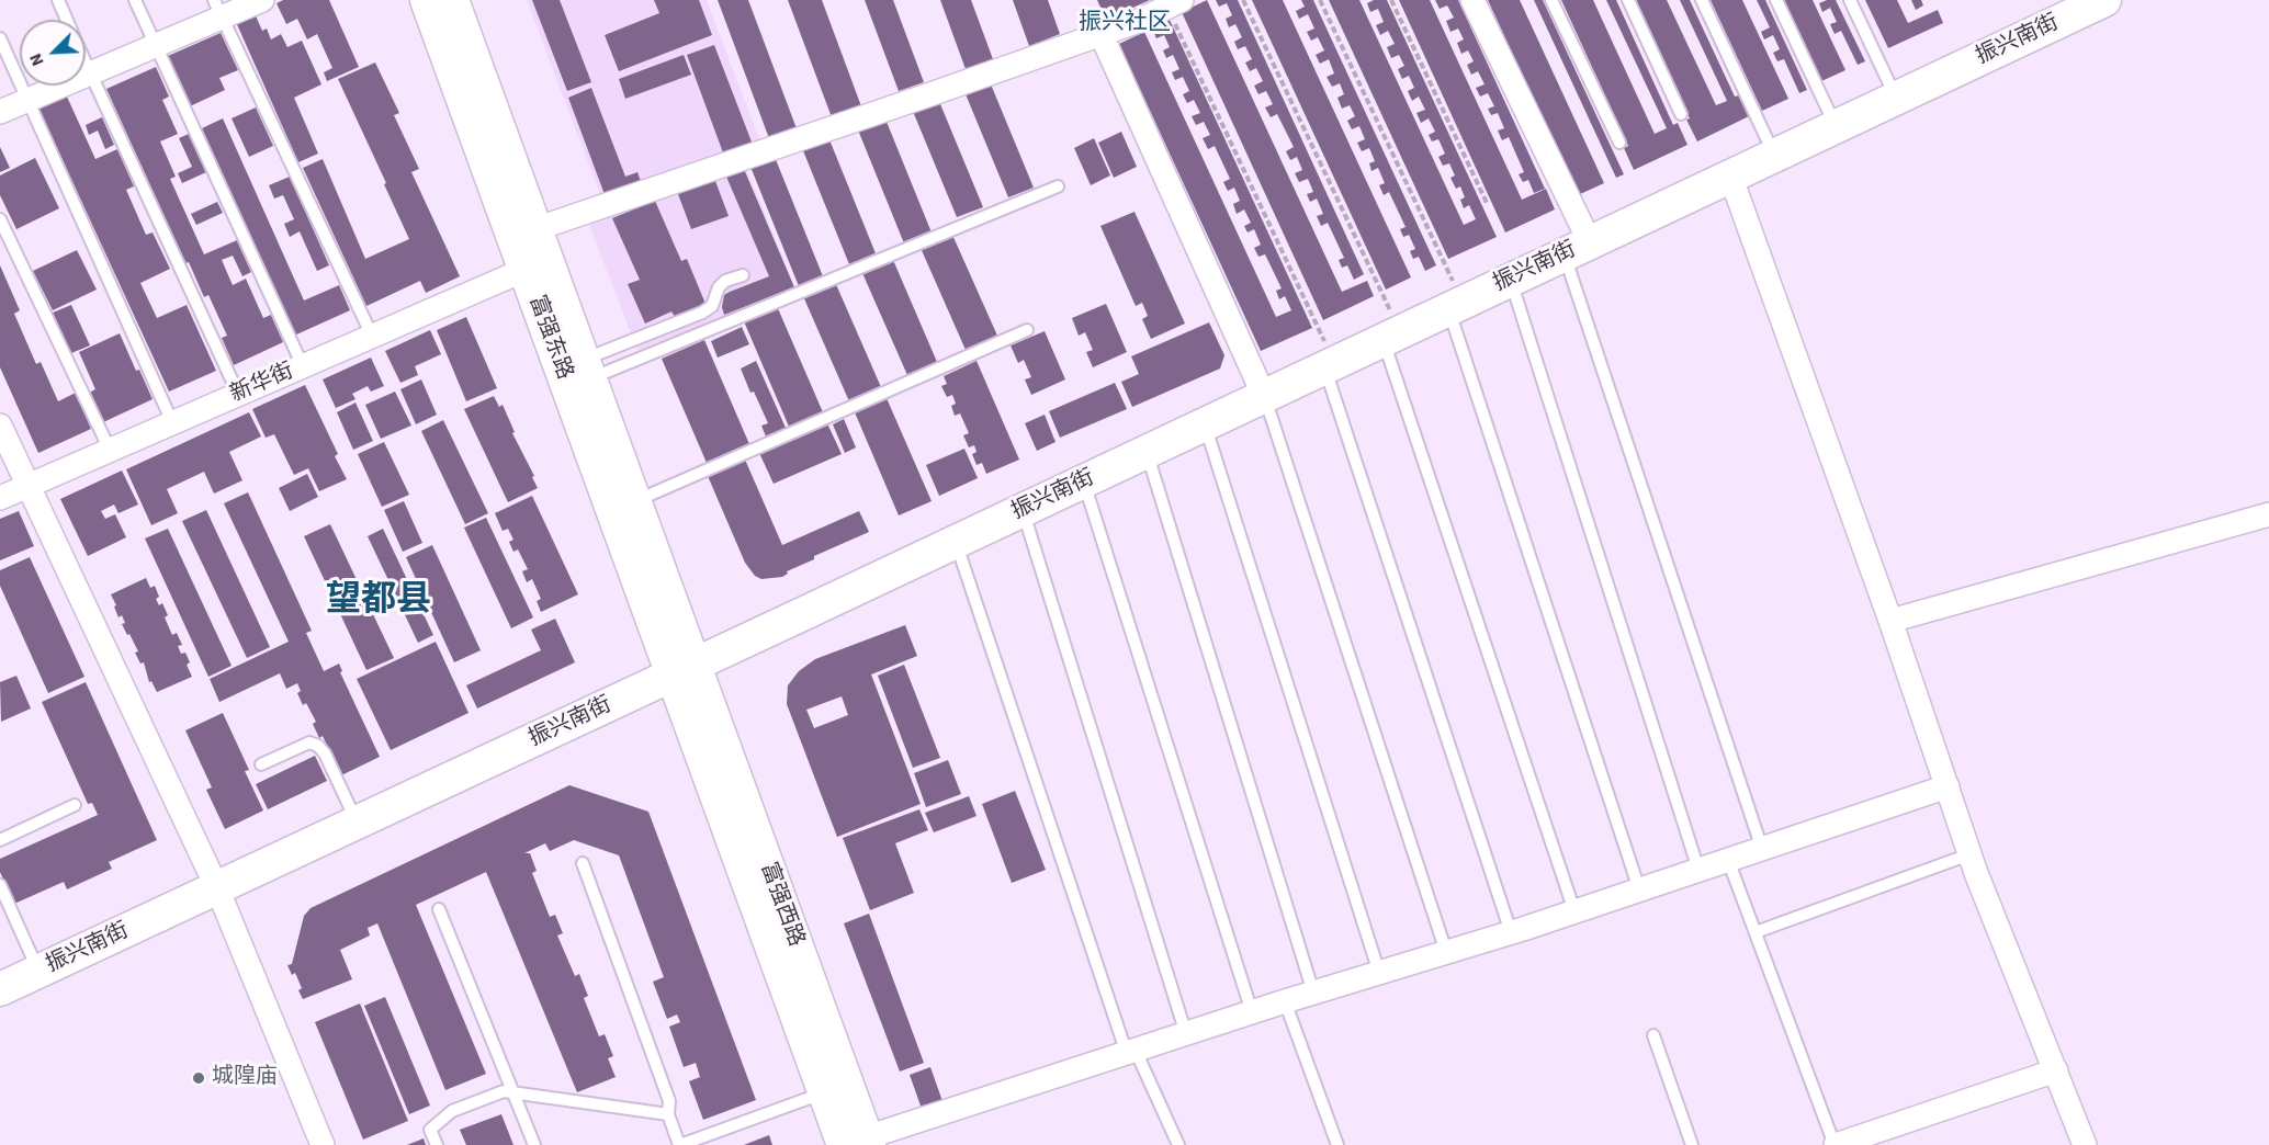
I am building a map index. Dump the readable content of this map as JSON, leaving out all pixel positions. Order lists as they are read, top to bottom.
{
  "streets": {
    "main road": ["振兴南街", "富强东路", "富强西路"],
    "street": ["新华街"]
  },
  "crossings": [
    ["振兴南街", "富强东路"],
    ["振兴南街", "富强西路"],
    ["富强东路", "新华街"],
    ["富强东路", "富强西路"]
  ],
  "districts": ["振兴社区", "望都县"],
  "places": ["城隍庙"],
  "north": "bottom left"
}
